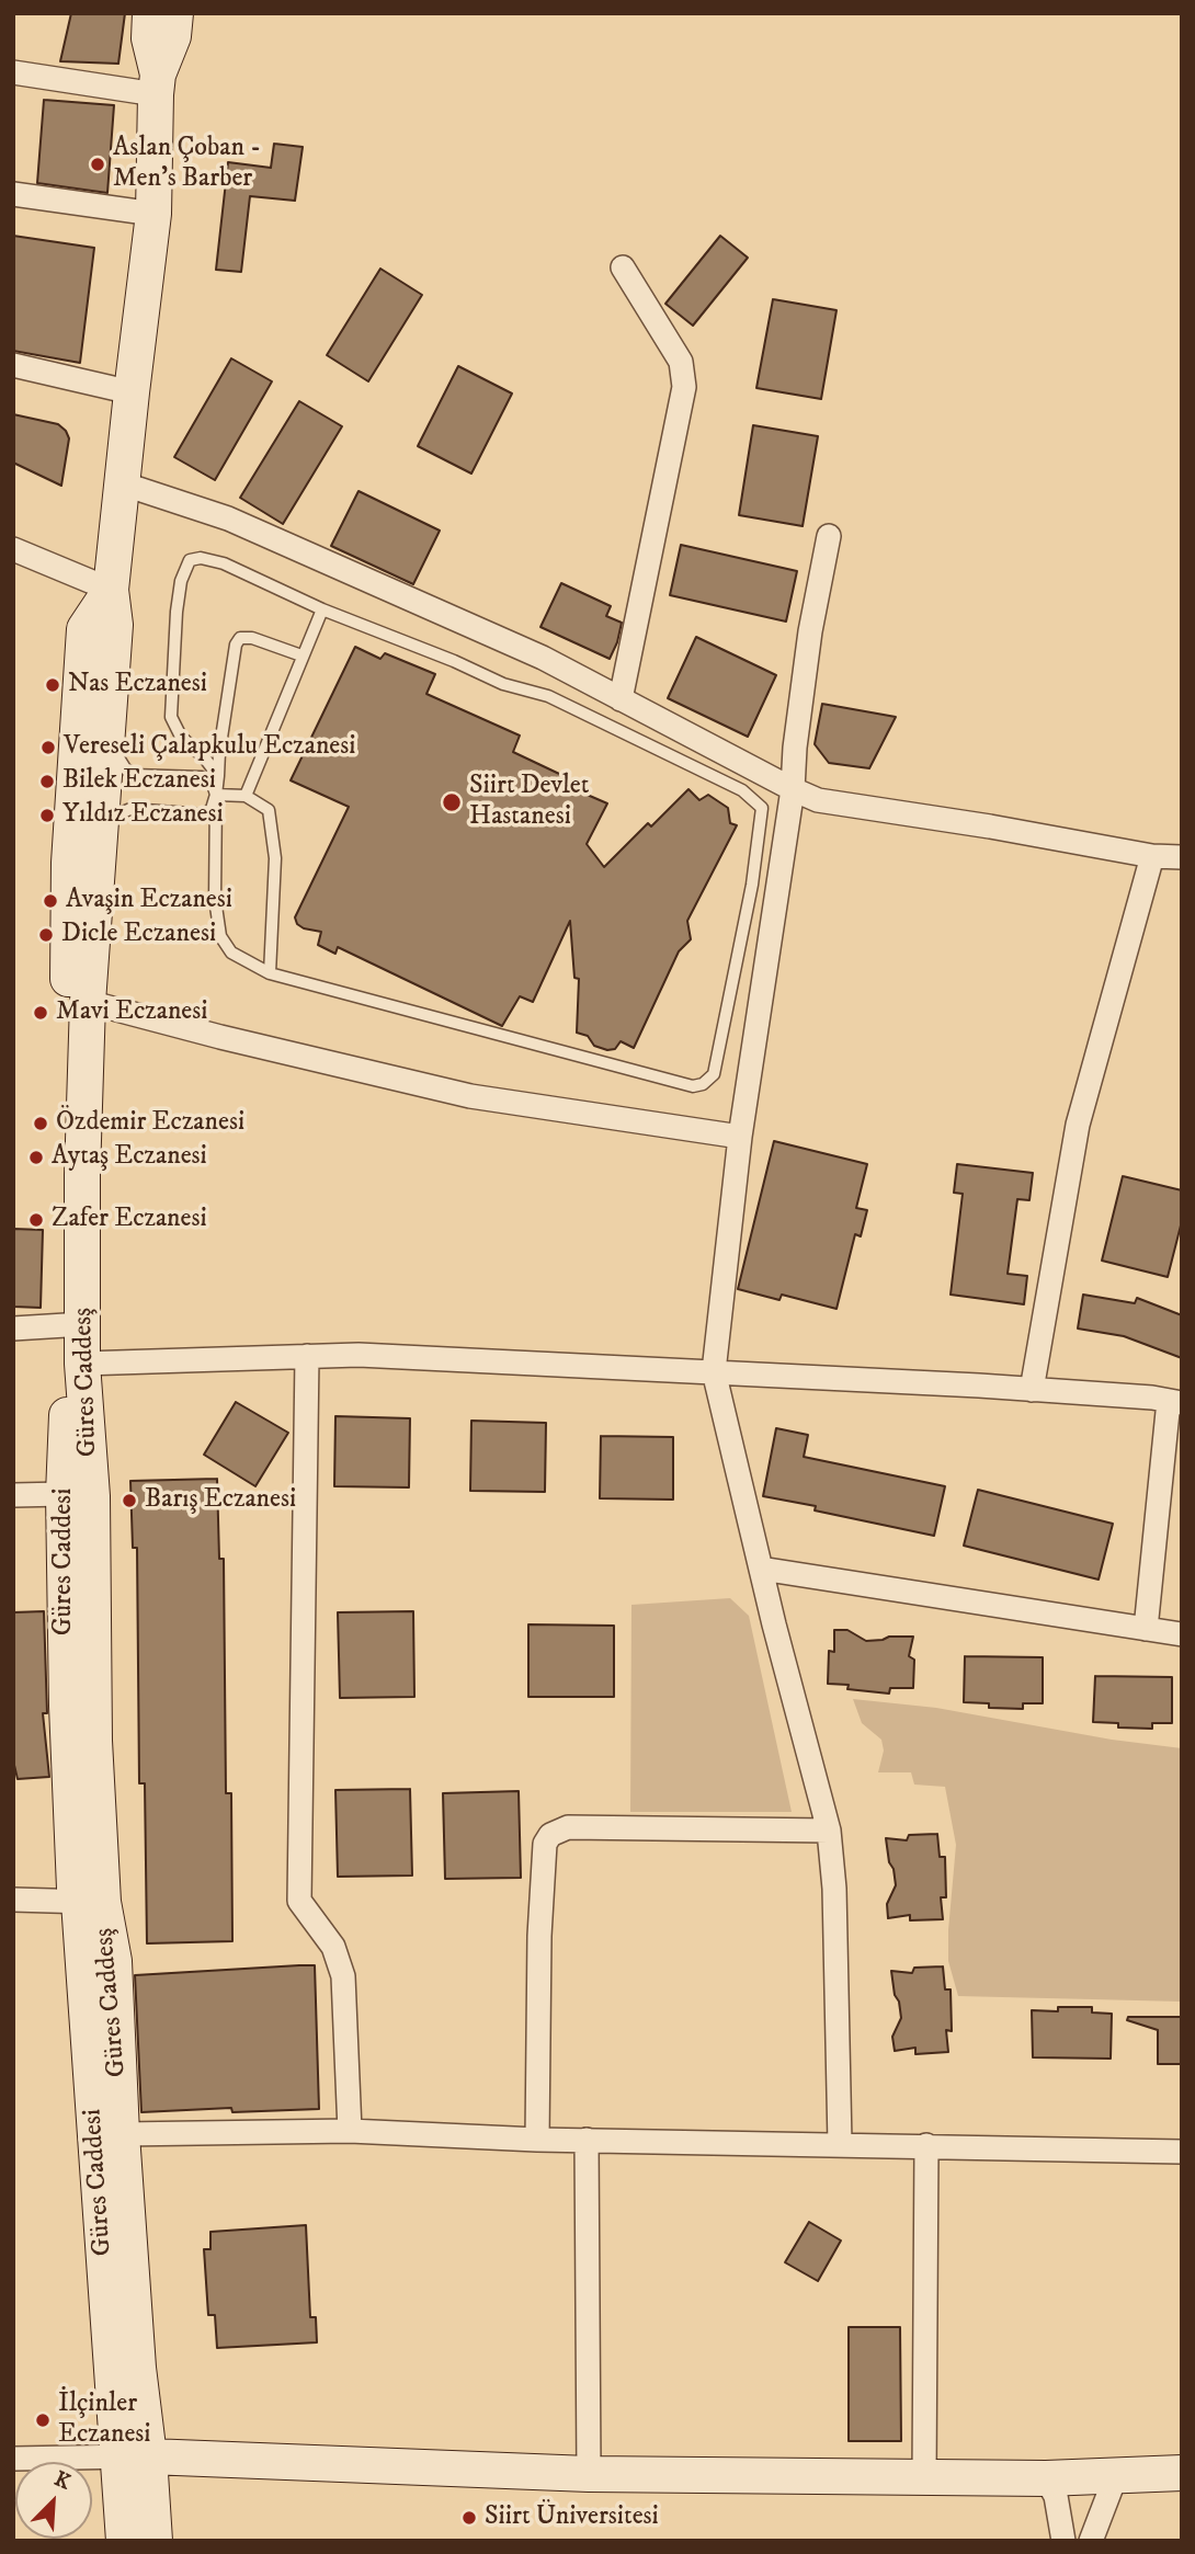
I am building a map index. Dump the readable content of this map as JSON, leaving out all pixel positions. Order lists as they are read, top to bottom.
{
  "streets": {
    "street": ["Güres Caddesş", "Güres Caddesi"]
  },
  "crossings": [
    ["Güres Caddesş", "Güres Caddesi"]
  ],
  "places": [
    "Aslan Çoban - Men's Barber",
    "Nas Eczanesi",
    "Vereseli Çalapkulu Eczanesi",
    "Bilek Eczanesi",
    "Siirt Devlet Hastanesi",
    "Yıldız Eczanesi",
    "Avaşin Eczanesi",
    "Dicle Eczanesi",
    "Mavi Eczanesi",
    "Özdemir Eczanesi",
    "Aytaş Eczanesi",
    "Zafer Eczanesi",
    "Barış Eczanesi",
    "İlçinler Eczanesi",
    "Siirt Üniversitesi"
  ],
  "north": "top right"
}
